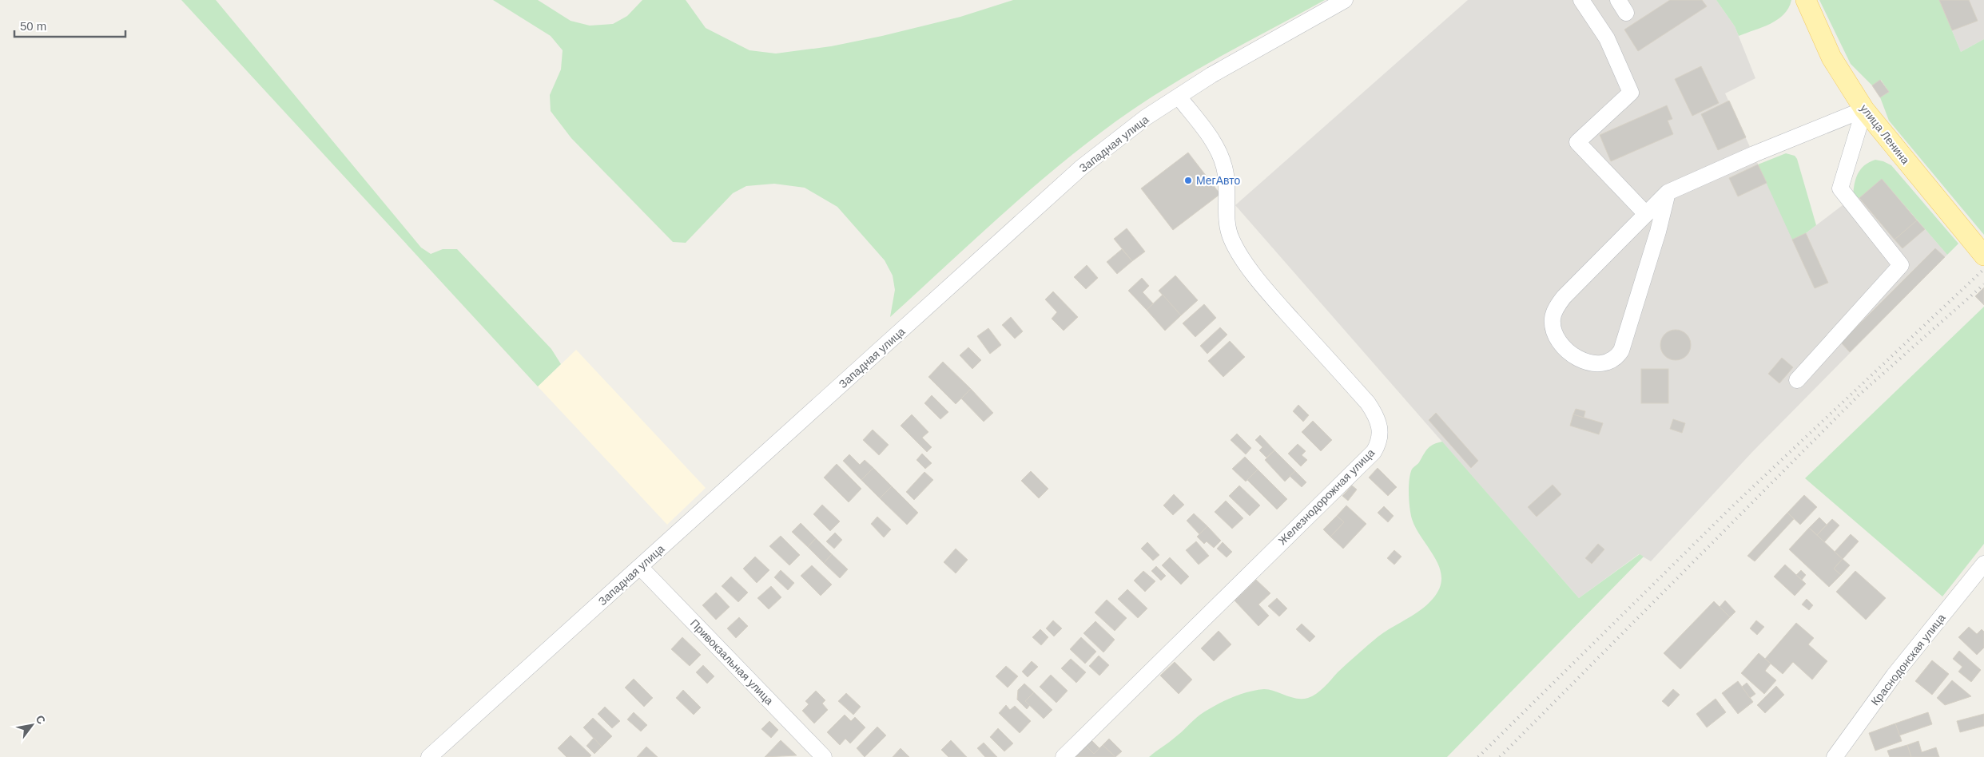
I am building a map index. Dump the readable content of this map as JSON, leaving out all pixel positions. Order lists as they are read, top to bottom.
{
  "streets": {
    "main road": ["улица Ленина"],
    "street": [
      "Западная улица",
      "Железнодорожная улица",
      "Краснодонская улица",
      "Привокзальная улица"
    ]
  },
  "crossings": [
    ["Западная улица", "Железнодорожная улица"],
    ["Западная улица", "Привокзальная улица"]
  ],
  "places": ["МегАвто"],
  "scale_bar": "50 m",
  "north": "top right"
}
